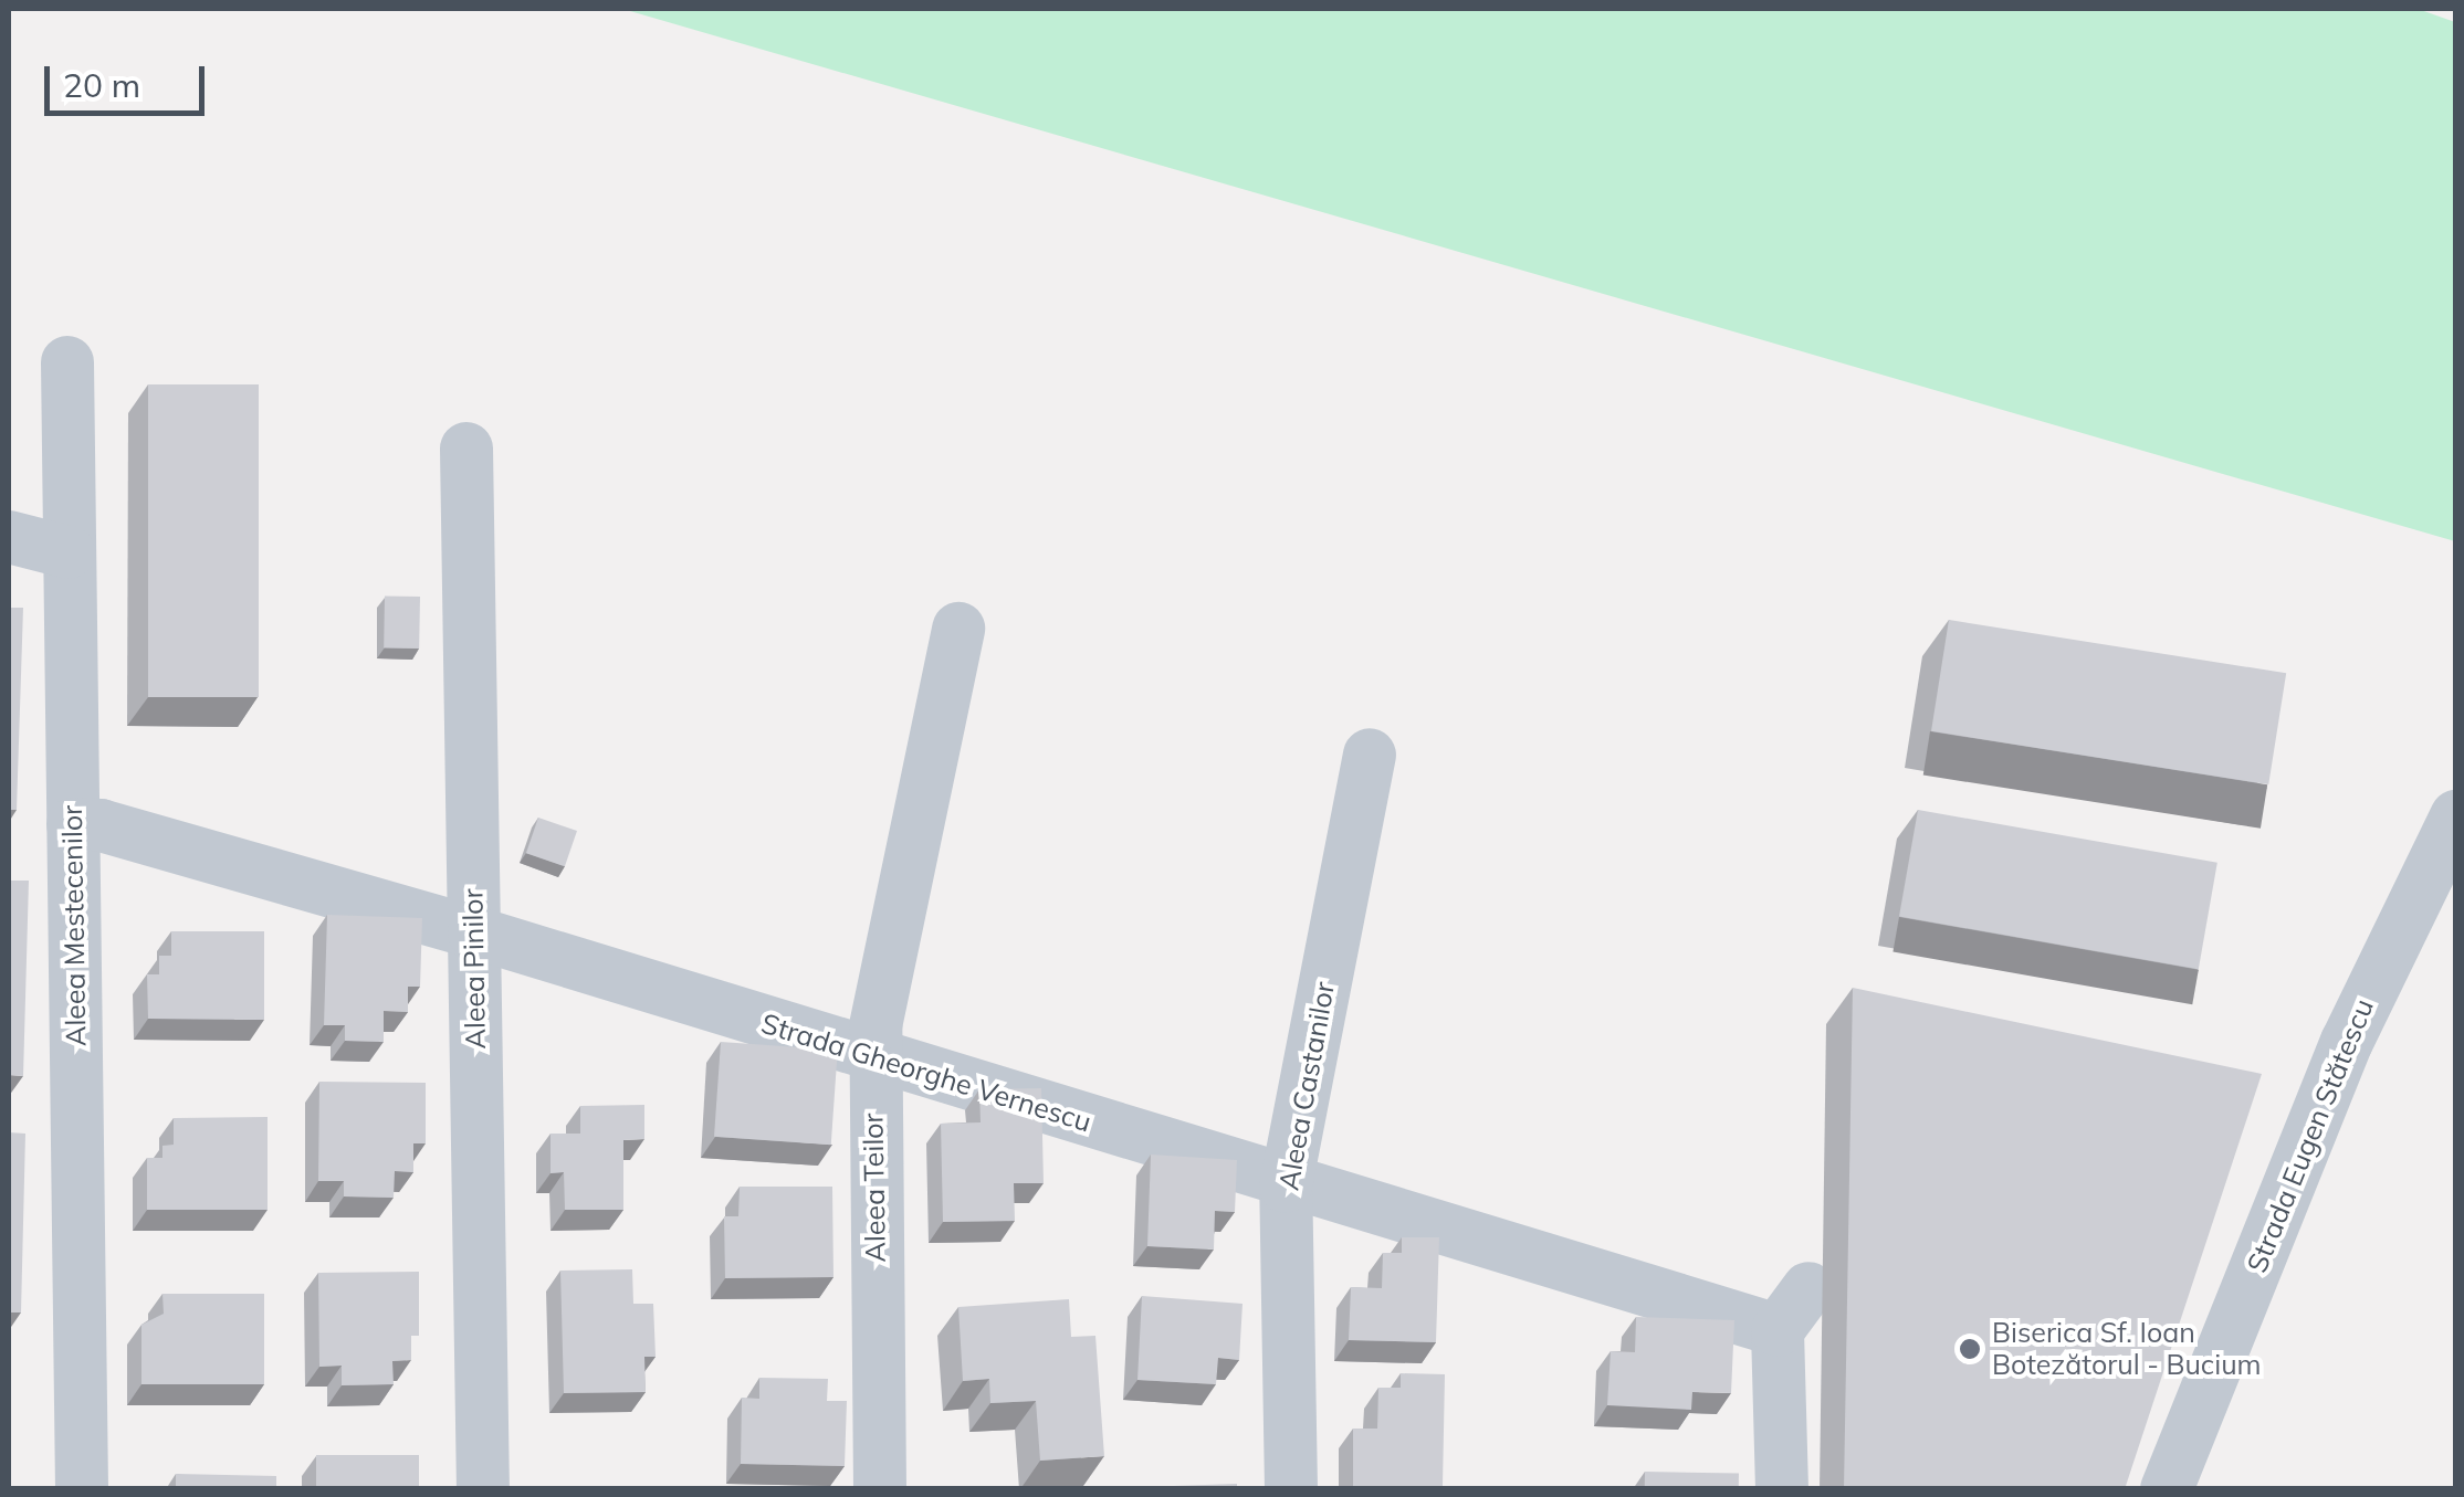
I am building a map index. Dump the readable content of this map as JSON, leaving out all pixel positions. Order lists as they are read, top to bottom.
{
  "streets": {
    "street": [
      "Aleea Mestecenilor",
      "Aleea Pinilor",
      "Strada Gheorghe Vernescu",
      "Aleea Castanilor",
      "Strada Eugen Stătescu",
      "Aleea Teilor"
    ]
  },
  "crossings": [
    ["Aleea Mestecenilor", "Strada Gheorghe Vernescu"],
    ["Aleea Pinilor", "Strada Gheorghe Vernescu"],
    ["Strada Gheorghe Vernescu", "Aleea Castanilor"],
    ["Strada Gheorghe Vernescu", "Aleea Teilor"]
  ],
  "places": ["Biserica Sf. Ioan Botezătorul - Bucium"],
  "scale_bar": "20 m"
}
